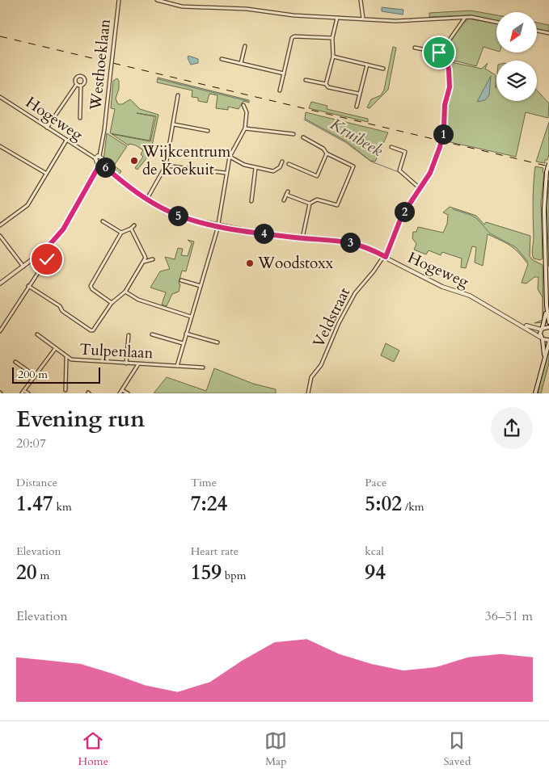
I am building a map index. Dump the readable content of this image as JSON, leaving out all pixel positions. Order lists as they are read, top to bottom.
{
  "streets": {
    "street": [
      "Westhoeklaan",
      "Hogeweg",
      "Veldstraat",
      "Tulpenlaan"
    ]
  },
  "crossings": [
    ["Hogeweg", "Veldstraat"]
  ],
  "water": ["Kruibeek"],
  "places": ["Wijkcentrum de Koekuit", "Woodstoxx"],
  "scale_bar": "200 m",
  "north": "bottom left",
  "page": {
    "pins": [
      "1",
      "6",
      "2",
      "5",
      "4",
      "3"
    ],
    "scale": "200 m",
    "heading": ["Evening run", "20:07"],
    "stats": [
      ["Distance", "1.47 km"],
      ["Time", "7:24"],
      ["Pace", "5:02 /km"],
      ["Elevation", "20 m"],
      ["Heart rate", "159 bpm"],
      ["kcal", "94"]
    ],
    "chart": ["Elevation", "36–51 m"],
    "tabs": ["Home", "Map", "Saved"]
  }
}
